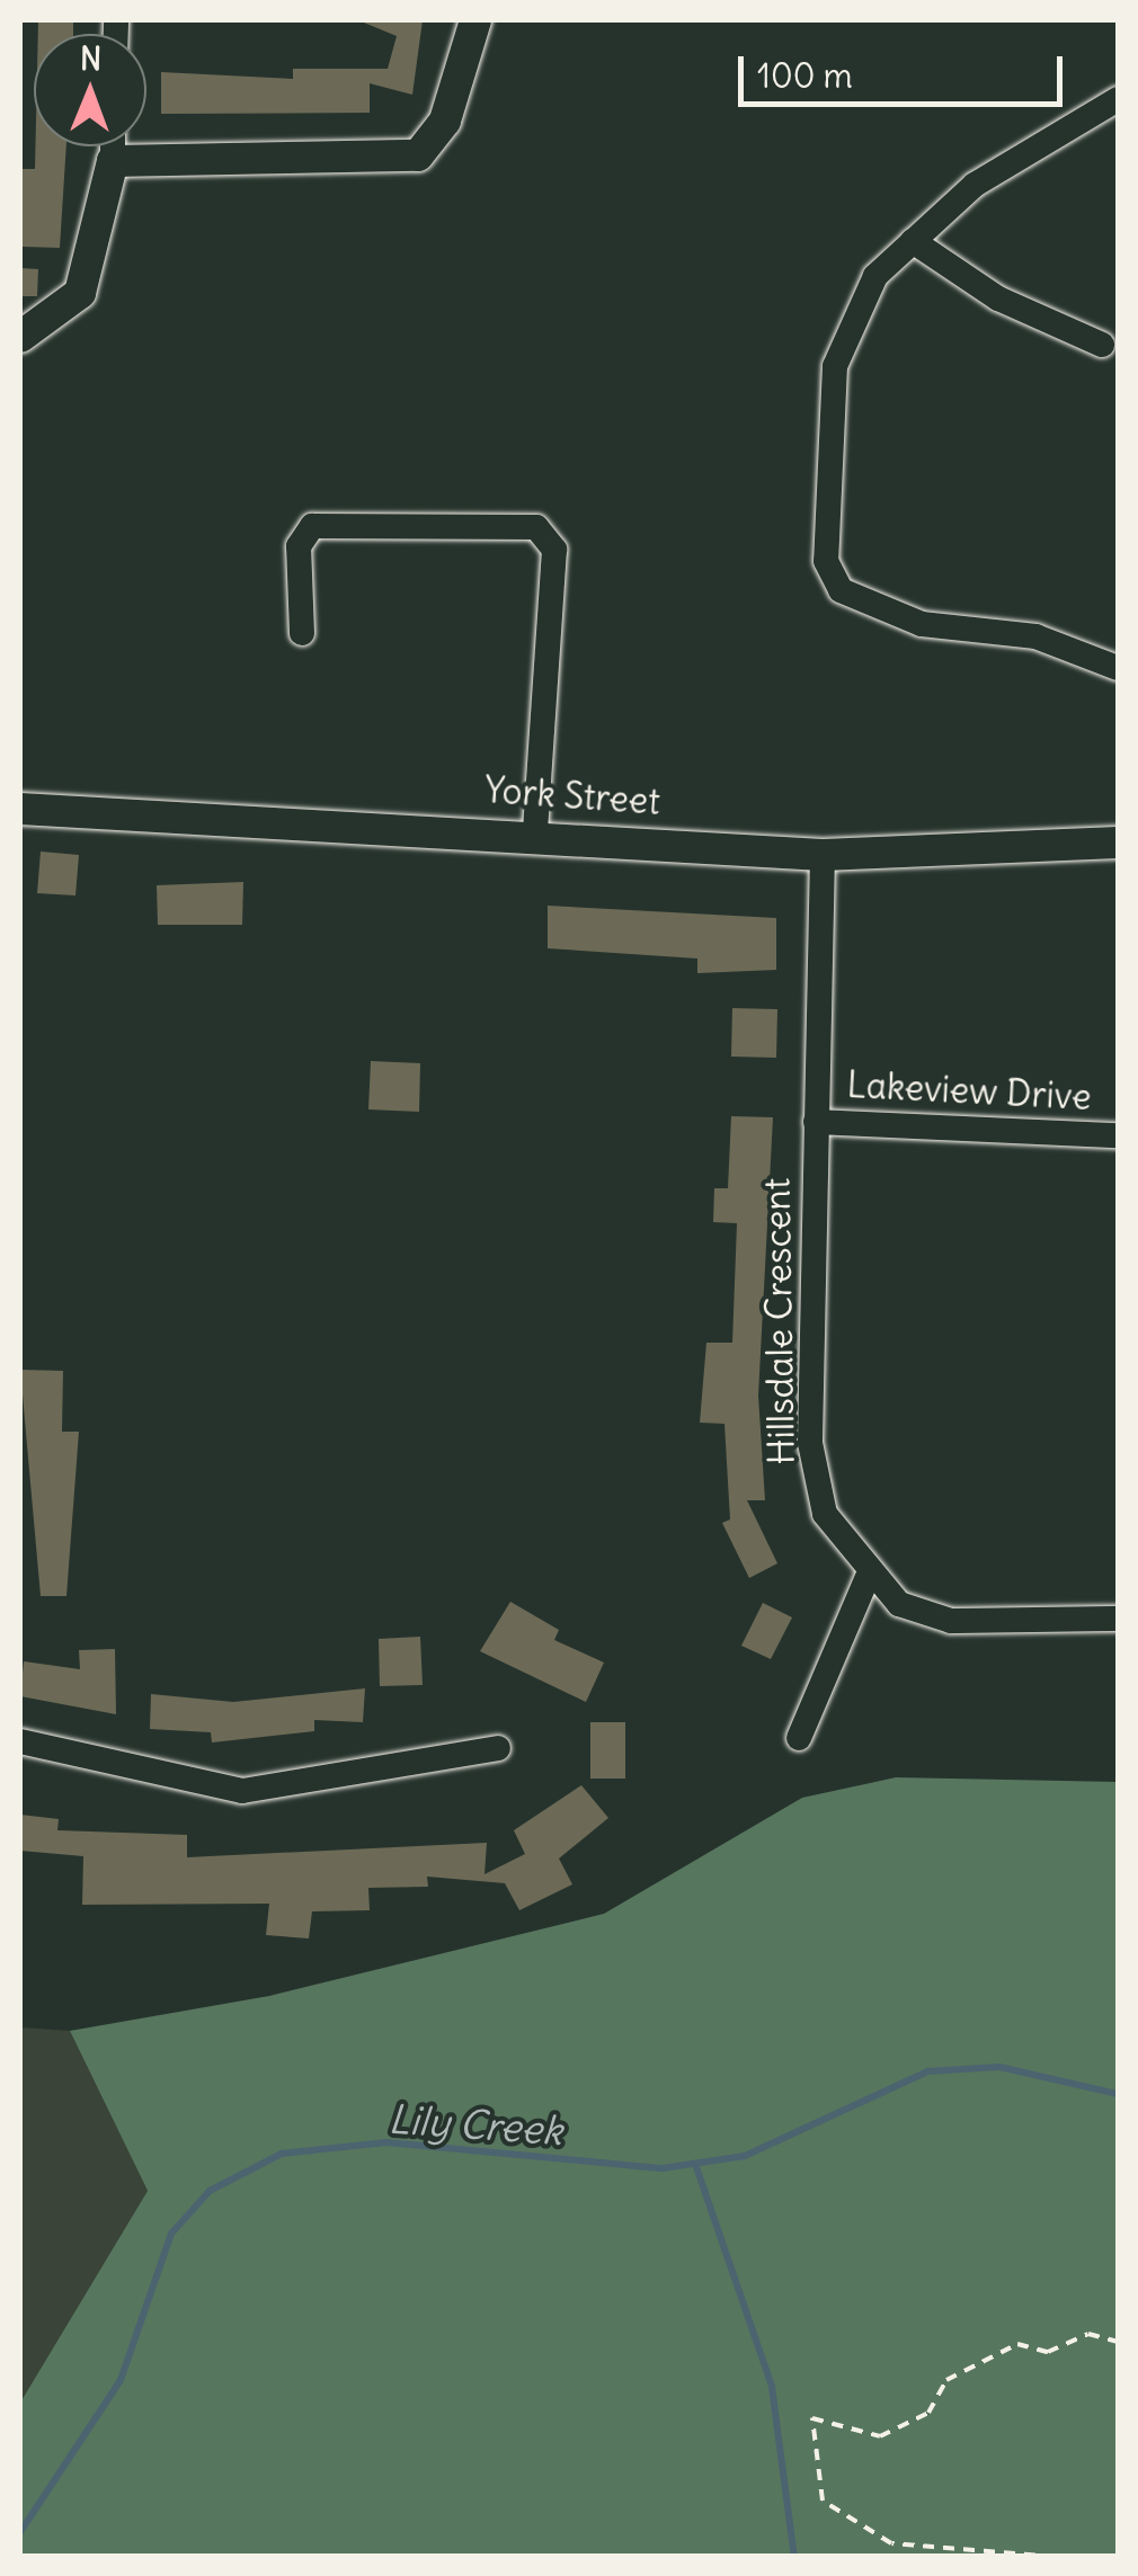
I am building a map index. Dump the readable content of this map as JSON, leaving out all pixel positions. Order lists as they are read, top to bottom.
{
  "streets": {
    "street": ["York Street", "Lakeview Drive", "Hillsdale Crescent"]
  },
  "crossings": [
    ["York Street", "Hillsdale Crescent"],
    ["Lakeview Drive", "Hillsdale Crescent"]
  ],
  "water": ["Lily Creek"],
  "scale_bar": "100 m",
  "north": "top"
}
